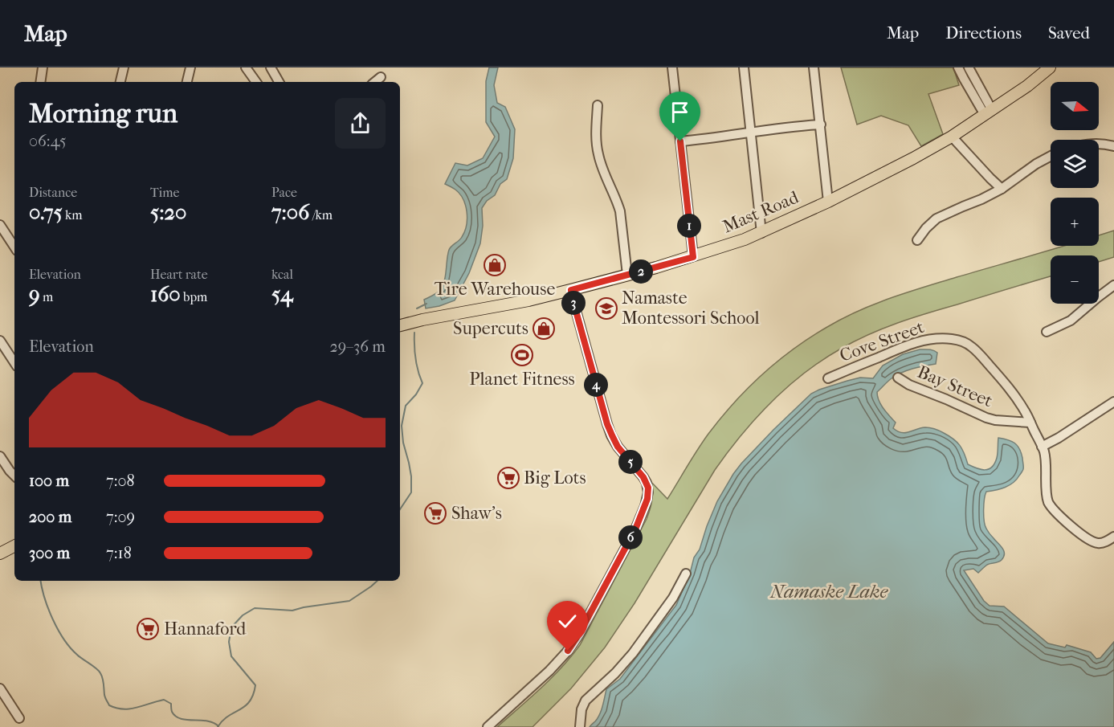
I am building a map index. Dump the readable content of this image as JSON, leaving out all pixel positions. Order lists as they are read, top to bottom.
{
  "streets": {
    "main road": ["Mast Road"],
    "street": ["Cove Street", "Bay Street"]
  },
  "crossings": [
    ["Cove Street", "Bay Street"]
  ],
  "water": ["Namaske Lake"],
  "places": {
    "shop": ["Tire Warehouse", "Supercuts"],
    "school or university": ["Namaste Montessori School"],
    "sports": ["Planet Fitness"],
    "supermarket": ["Big Lots", "Shaw's", "Hannaford"]
  },
  "north": "right",
  "page": {
    "header": "Map",
    "nav": ["Map", "Directions", "Saved"],
    "map_buttons": ["+", "−"],
    "heading": ["Morning run", "06:45"],
    "stats": [
      ["Distance", "0.75 km"],
      ["Time", "5:20"],
      ["Pace", "7:06 /km"],
      ["Elevation", "9 m"],
      ["Heart rate", "160 bpm"],
      ["kcal", "54"]
    ],
    "pins": [
      "1",
      "2",
      "3",
      "4",
      "5",
      "6"
    ],
    "chart": ["Elevation", "29–36 m"],
    "list": [
      {
        "name": "100 m",
        "note": "7:08"
      },
      {
        "name": "200 m",
        "note": "7:09"
      },
      {
        "name": "300 m",
        "note": "7:18"
      }
    ]
  }
}
